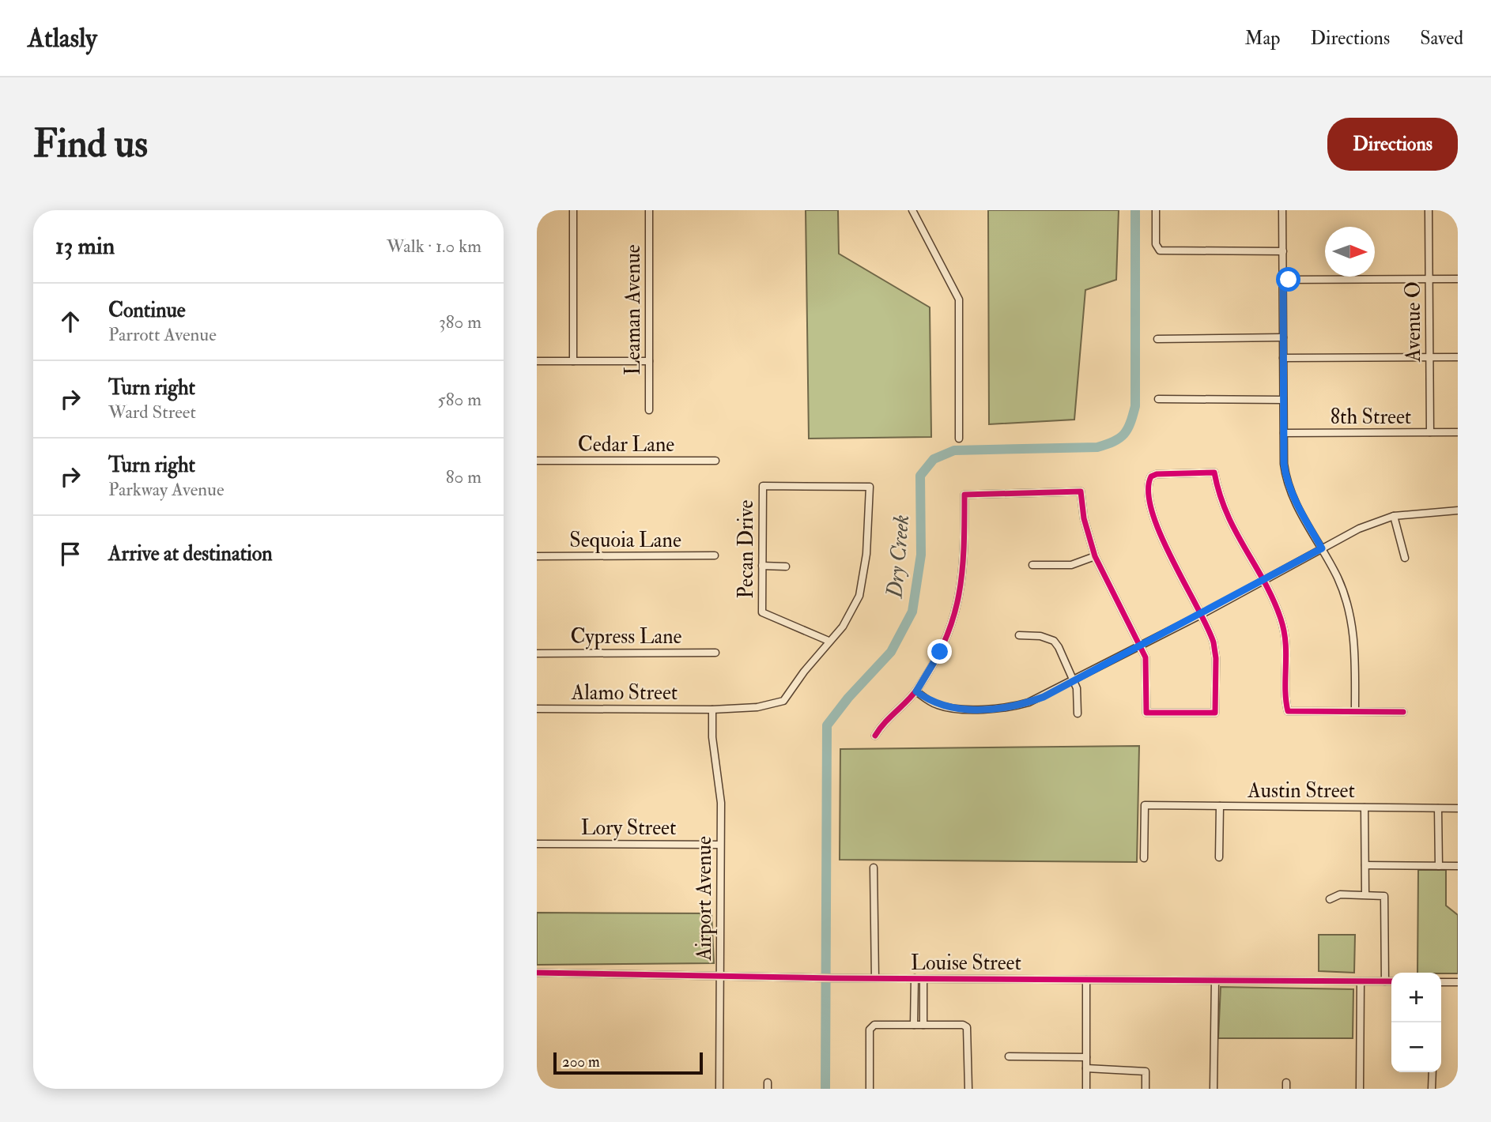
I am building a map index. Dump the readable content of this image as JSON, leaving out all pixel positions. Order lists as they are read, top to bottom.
{
  "streets": {
    "street": [
      "Leaman Avenue",
      "Avenue O",
      "8th Street",
      "Cedar Lane",
      "Sequoia Lane",
      "Pecan Drive",
      "Cypress Lane",
      "Alamo Street",
      "Austin Street",
      "Lory Street",
      "Airport Avenue",
      "Louise Street"
    ]
  },
  "crossings": [
    ["Avenue O", "8th Street"],
    ["Pecan Drive", "Alamo Street"],
    ["Alamo Street", "Airport Avenue"],
    ["Lory Street", "Airport Avenue"],
    ["Airport Avenue", "Louise Street"]
  ],
  "water": ["Dry Creek"],
  "scale_bar": "200 m",
  "north": "right",
  "page": {
    "header": "Atlasly",
    "nav": ["Map", "Directions", "Saved"],
    "buttons": "Directions",
    "title": "Find us",
    "heading": ["13 min", "Walk · 1.0 km"],
    "list": [
      ["Continue", "Parrott Avenue", "380 m"],
      ["Turn right", "Ward Street", "580 m"],
      ["Turn right", "Parkway Avenue", "80 m"],
      "Arrive at destination"
    ],
    "map_buttons": ["+", "−"],
    "scale": "200 m"
  }
}
